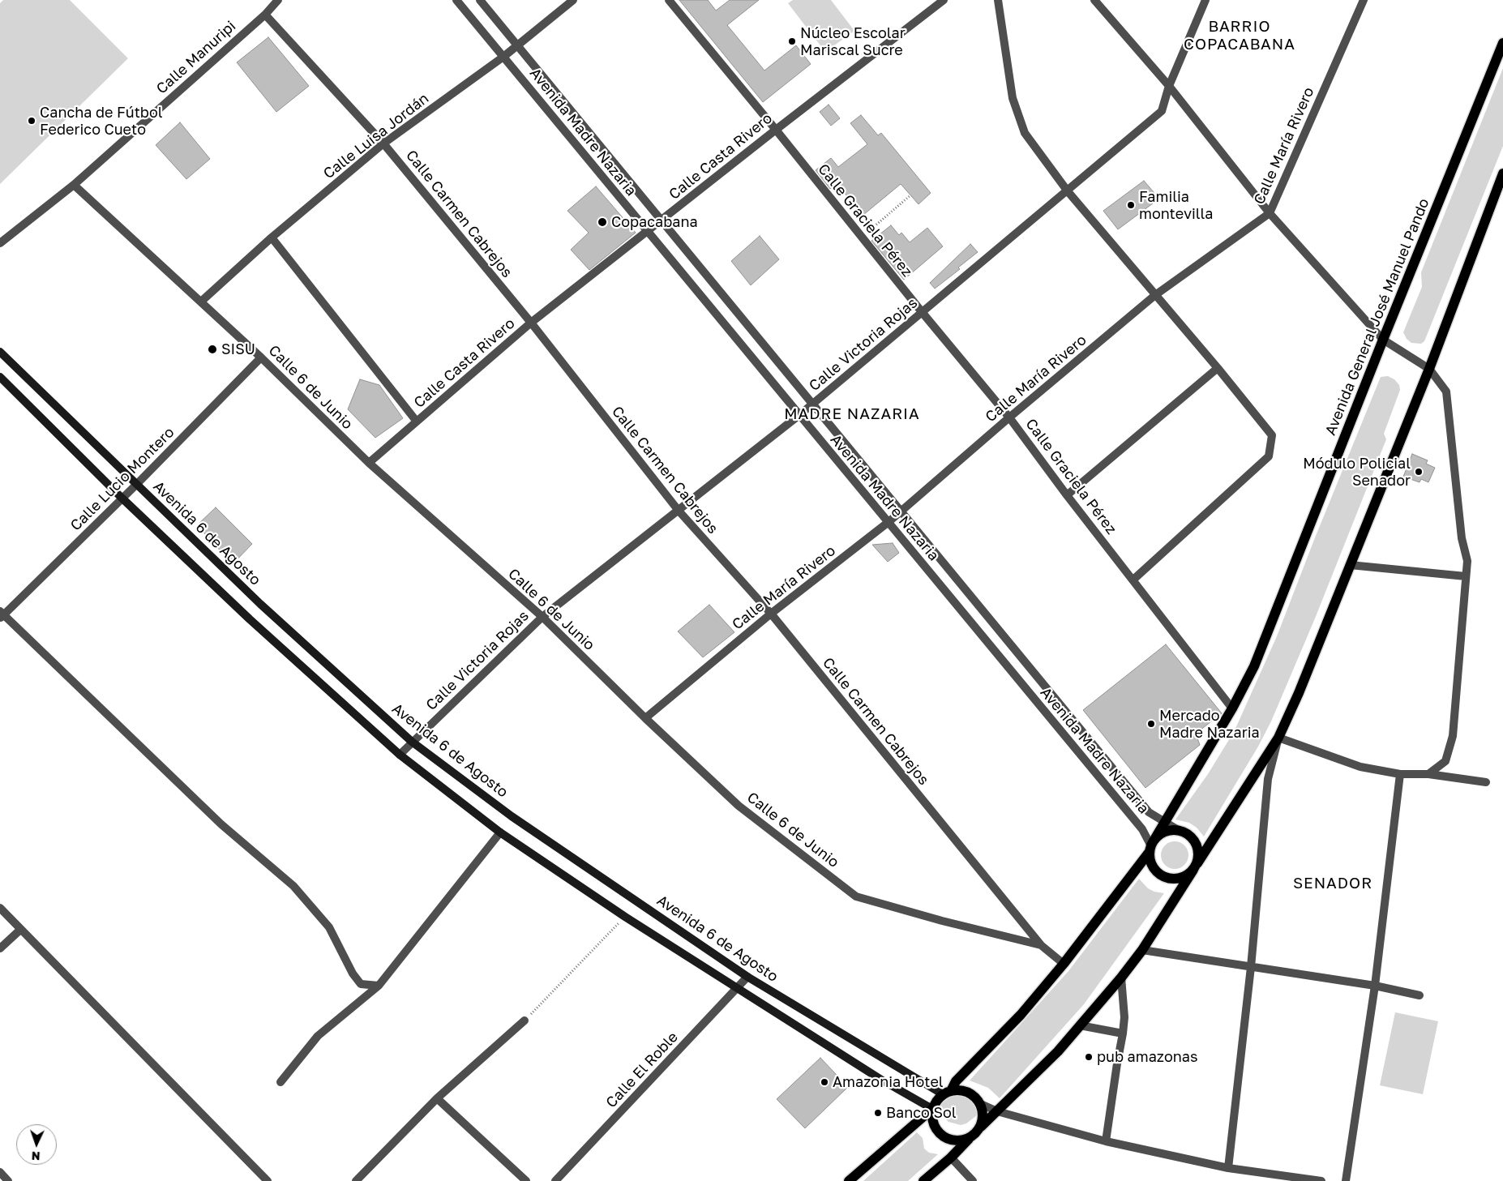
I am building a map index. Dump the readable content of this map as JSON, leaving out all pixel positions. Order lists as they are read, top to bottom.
{
  "streets": {
    "main road": ["Avenida General José Manuel Pando", "Avenida 6 de Agosto"],
    "street": [
      "Calle Manuripi",
      "Avenida Madre Nazaria",
      "Calle Luisa Jordán",
      "Calle María Rivero",
      "Calle Casta Rivero",
      "Calle Carmen Cabrejos",
      "Calle Graciela Pérez",
      "Calle Victoria Rojas",
      "Calle 6 de Junio",
      "Calle Lucio Montero",
      "Calle El Roble"
    ]
  },
  "crossings": [
    ["Calle Manuripi", "Calle Carmen Cabrejos"],
    ["Calle Manuripi", "Calle 6 de Junio"],
    ["Avenida Madre Nazaria", "Calle Luisa Jordán"],
    ["Avenida Madre Nazaria", "Calle María Rivero"],
    ["Avenida Madre Nazaria", "Calle Casta Rivero"],
    ["Avenida Madre Nazaria", "Avenida General José Manuel Pando"],
    ["Avenida Madre Nazaria", "Calle Victoria Rojas"],
    ["Calle Luisa Jordán", "Calle Carmen Cabrejos"],
    ["Calle Luisa Jordán", "Calle 6 de Junio"],
    ["Calle María Rivero", "Calle Carmen Cabrejos"],
    ["Calle María Rivero", "Calle Graciela Pérez"],
    ["Calle María Rivero", "Calle 6 de Junio"],
    ["Calle Casta Rivero", "Calle Carmen Cabrejos"],
    ["Calle Casta Rivero", "Calle Graciela Pérez"],
    ["Calle Casta Rivero", "Calle 6 de Junio"],
    ["Calle Carmen Cabrejos", "Calle Victoria Rojas"],
    ["Calle Carmen Cabrejos", "Calle 6 de Junio"],
    ["Calle Graciela Pérez", "Avenida General José Manuel Pando"],
    ["Calle Graciela Pérez", "Calle Victoria Rojas"],
    ["Avenida General José Manuel Pando", "Calle 6 de Junio"],
    ["Avenida General José Manuel Pando", "Avenida 6 de Agosto"],
    ["Calle Victoria Rojas", "Calle 6 de Junio"],
    ["Calle Victoria Rojas", "Avenida 6 de Agosto"],
    ["Calle 6 de Junio", "Calle Lucio Montero"],
    ["Calle Lucio Montero", "Avenida 6 de Agosto"],
    ["Avenida 6 de Agosto", "Calle El Roble"]
  ],
  "districts": ["BARRIO COPACABANA", "MADRE NAZARIA", "SENADOR"],
  "places": [
    "Núcleo Escolar Mariscal Sucre",
    "Cancha de Fútbol Federico Cueto",
    "Familia montevilla",
    "Copacabana",
    "SISU",
    "Módulo Policial Senador",
    "Mercado Madre Nazaria",
    "pub amazonas",
    "Amazonia Hotel",
    "Banco Sol"
  ],
  "north": "bottom"
}
